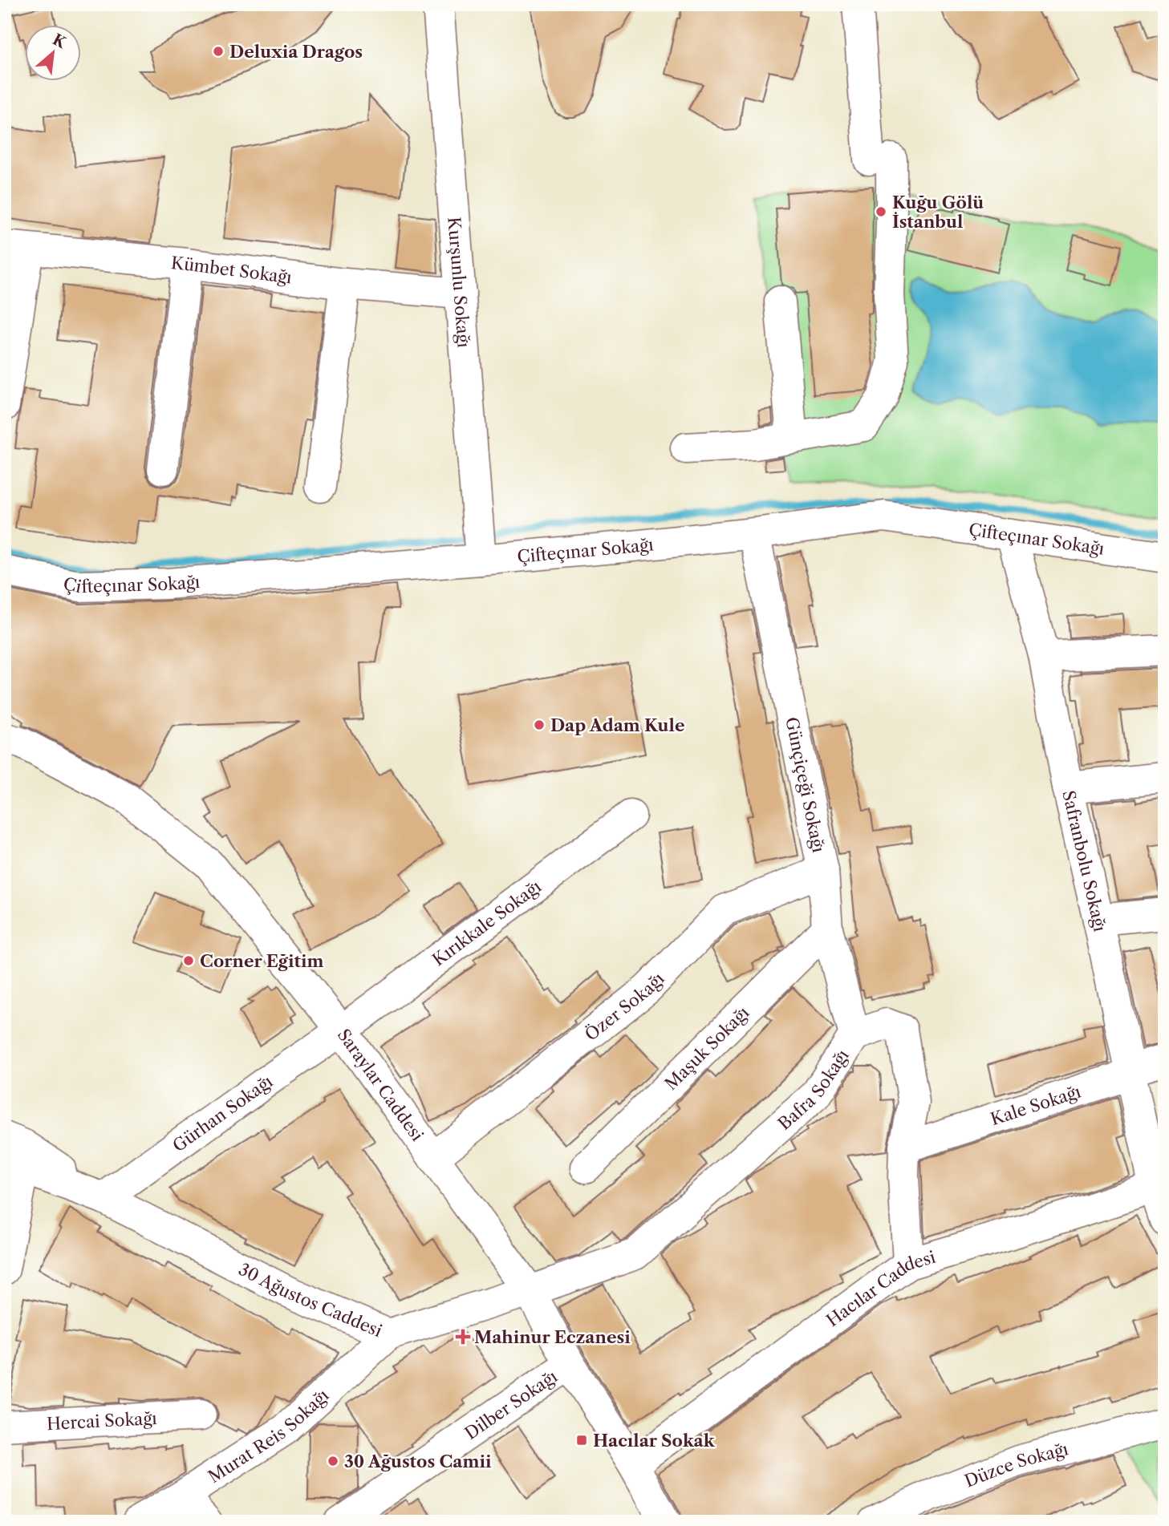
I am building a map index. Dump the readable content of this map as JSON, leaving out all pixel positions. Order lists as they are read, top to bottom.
{
  "streets": {
    "street": [
      "Kümbet Sokağı",
      "Kurşunlu Sokağı",
      "Çifteçınar Sokağı",
      "Günçiçeği Sokağı",
      "Safranbolu Sokağı",
      "Kırıkkale Sokağı",
      "Özer Sokağı",
      "Maşuk Sokağı",
      "Saraylar Caddesi",
      "Bafra Sokağı",
      "Kale Sokağı",
      "Gürhan Sokağı",
      "Hacılar Caddesi",
      "30 Ağustos Caddesi",
      "Dilber Sokağı",
      "Hercai Sokağı",
      "Murat Reis Sokağı",
      "Düzce Sokağı"
    ]
  },
  "crossings": [
    ["Kümbet Sokağı", "Kurşunlu Sokağı"],
    ["Kurşunlu Sokağı", "Çifteçınar Sokağı"],
    ["Çifteçınar Sokağı", "Günçiçeği Sokağı"],
    ["Çifteçınar Sokağı", "Safranbolu Sokağı"],
    ["Günçiçeği Sokağı", "Özer Sokağı"],
    ["Günçiçeği Sokağı", "Maşuk Sokağı"],
    ["Günçiçeği Sokağı", "Bafra Sokağı"],
    ["Safranbolu Sokağı", "Kale Sokağı"],
    ["Safranbolu Sokağı", "Hacılar Caddesi"],
    ["Kırıkkale Sokağı", "Saraylar Caddesi"],
    ["Kırıkkale Sokağı", "Gürhan Sokağı"],
    ["Özer Sokağı", "Saraylar Caddesi"],
    ["Saraylar Caddesi", "Bafra Sokağı"],
    ["Saraylar Caddesi", "Gürhan Sokağı"],
    ["Saraylar Caddesi", "Hacılar Caddesi"],
    ["Saraylar Caddesi", "30 Ağustos Caddesi"],
    ["Saraylar Caddesi", "Dilber Sokağı"],
    ["Bafra Sokağı", "Kale Sokağı"],
    ["Bafra Sokağı", "Hacılar Caddesi"],
    ["Bafra Sokağı", "30 Ağustos Caddesi"],
    ["Gürhan Sokağı", "30 Ağustos Caddesi"],
    ["30 Ağustos Caddesi", "Murat Reis Sokağı"]
  ],
  "places": {
    "other": [
      "Deluxia Dragos",
      "Kuğu Gölü İstanbul",
      "Dap Adam Kule",
      "Corner Eğitim",
      "30 Ağustos Camii"
    ],
    "health": ["Mahinur Eczanesi"],
    "transit": ["Hacılar Sokak"]
  },
  "north": "top right"
}
